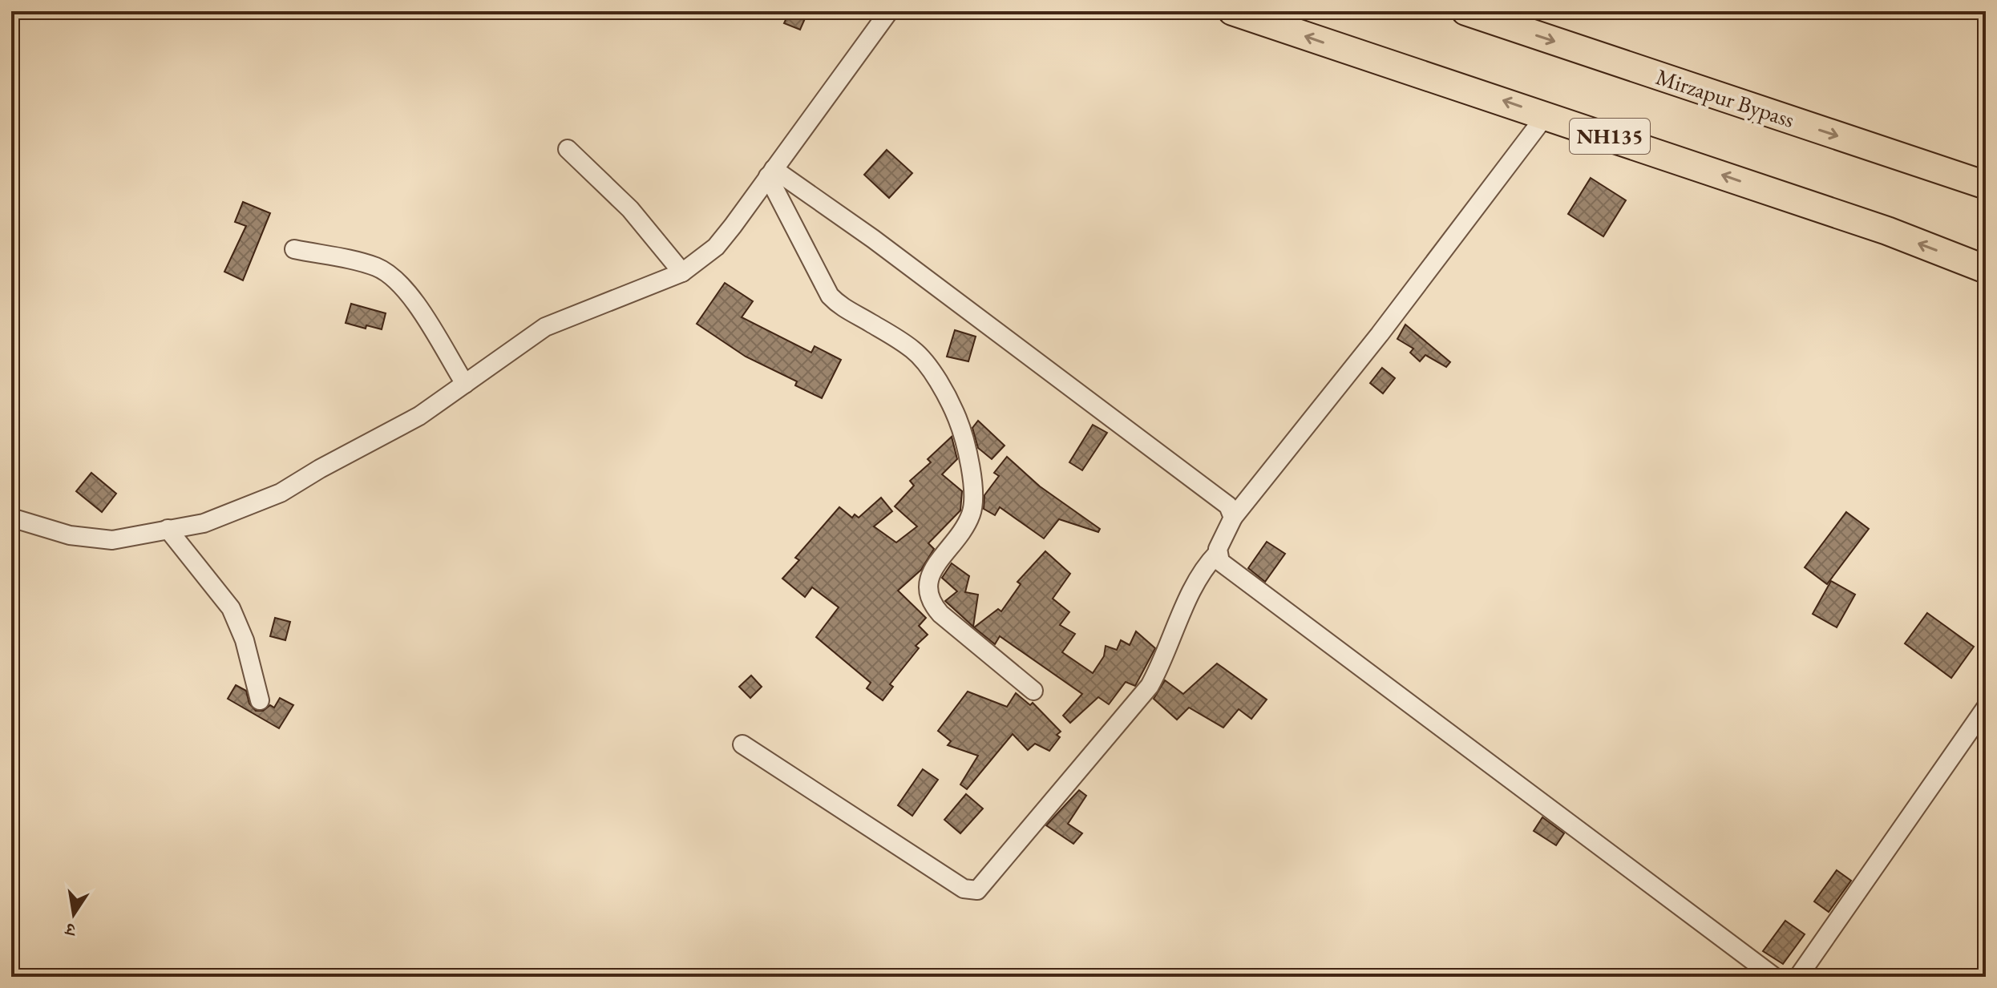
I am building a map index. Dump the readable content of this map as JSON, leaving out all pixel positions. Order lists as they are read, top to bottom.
{
  "streets": {
    "highway": ["Mirzapur Bypass", "NH135"]
  },
  "north": "bottom"
}
